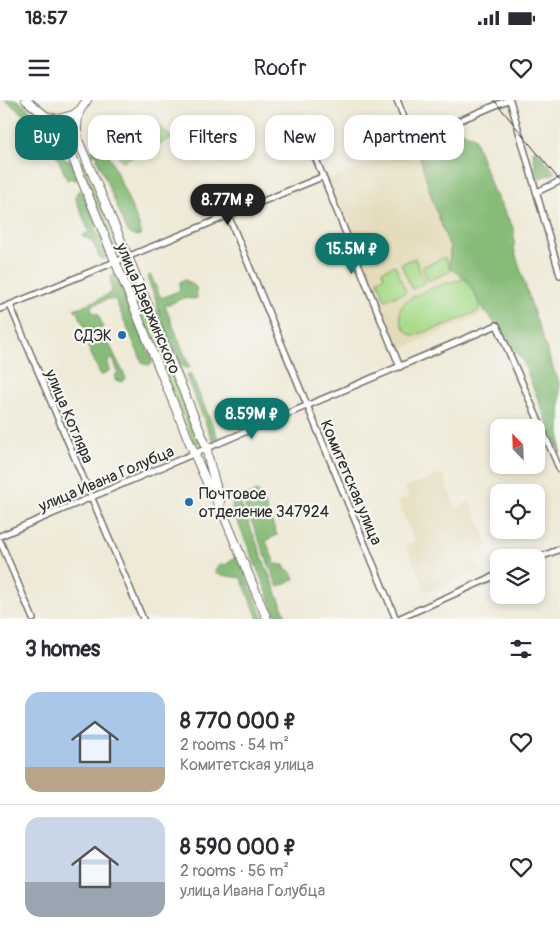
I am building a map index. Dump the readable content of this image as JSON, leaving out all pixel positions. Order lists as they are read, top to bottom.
{
  "streets": {
    "main road": ["улица Дзержинского"],
    "street": ["улица Котляра", "улица Ивана Голубца", "Комитетская улица"]
  },
  "crossings": [
    ["улица Дзержинского", "улица Ивана Голубца"],
    ["улица Котляра", "улица Ивана Голубца"],
    ["улица Ивана Голубца", "Комитетская улица"]
  ],
  "places": ["СДЭК", "Почтовое отделение 347924"],
  "north": "top left",
  "page": {
    "status": "18:57",
    "header": "Roofr",
    "chip": [
      "Buy",
      "Rent",
      "Filters",
      "New",
      "Apartment"
    ],
    "price": ["8.77M ₽", "15.5M ₽", "8.59M ₽"],
    "heading": "3 homes",
    "list": [
      {
        "name": "8 770 000 ₽",
        "note": "2 rooms · 54 m² · Комитетская улица"
      },
      {
        "name": "8 590 000 ₽",
        "note": "2 rooms · 56 m² · улица Ивана Голубца"
      }
    ]
  }
}
